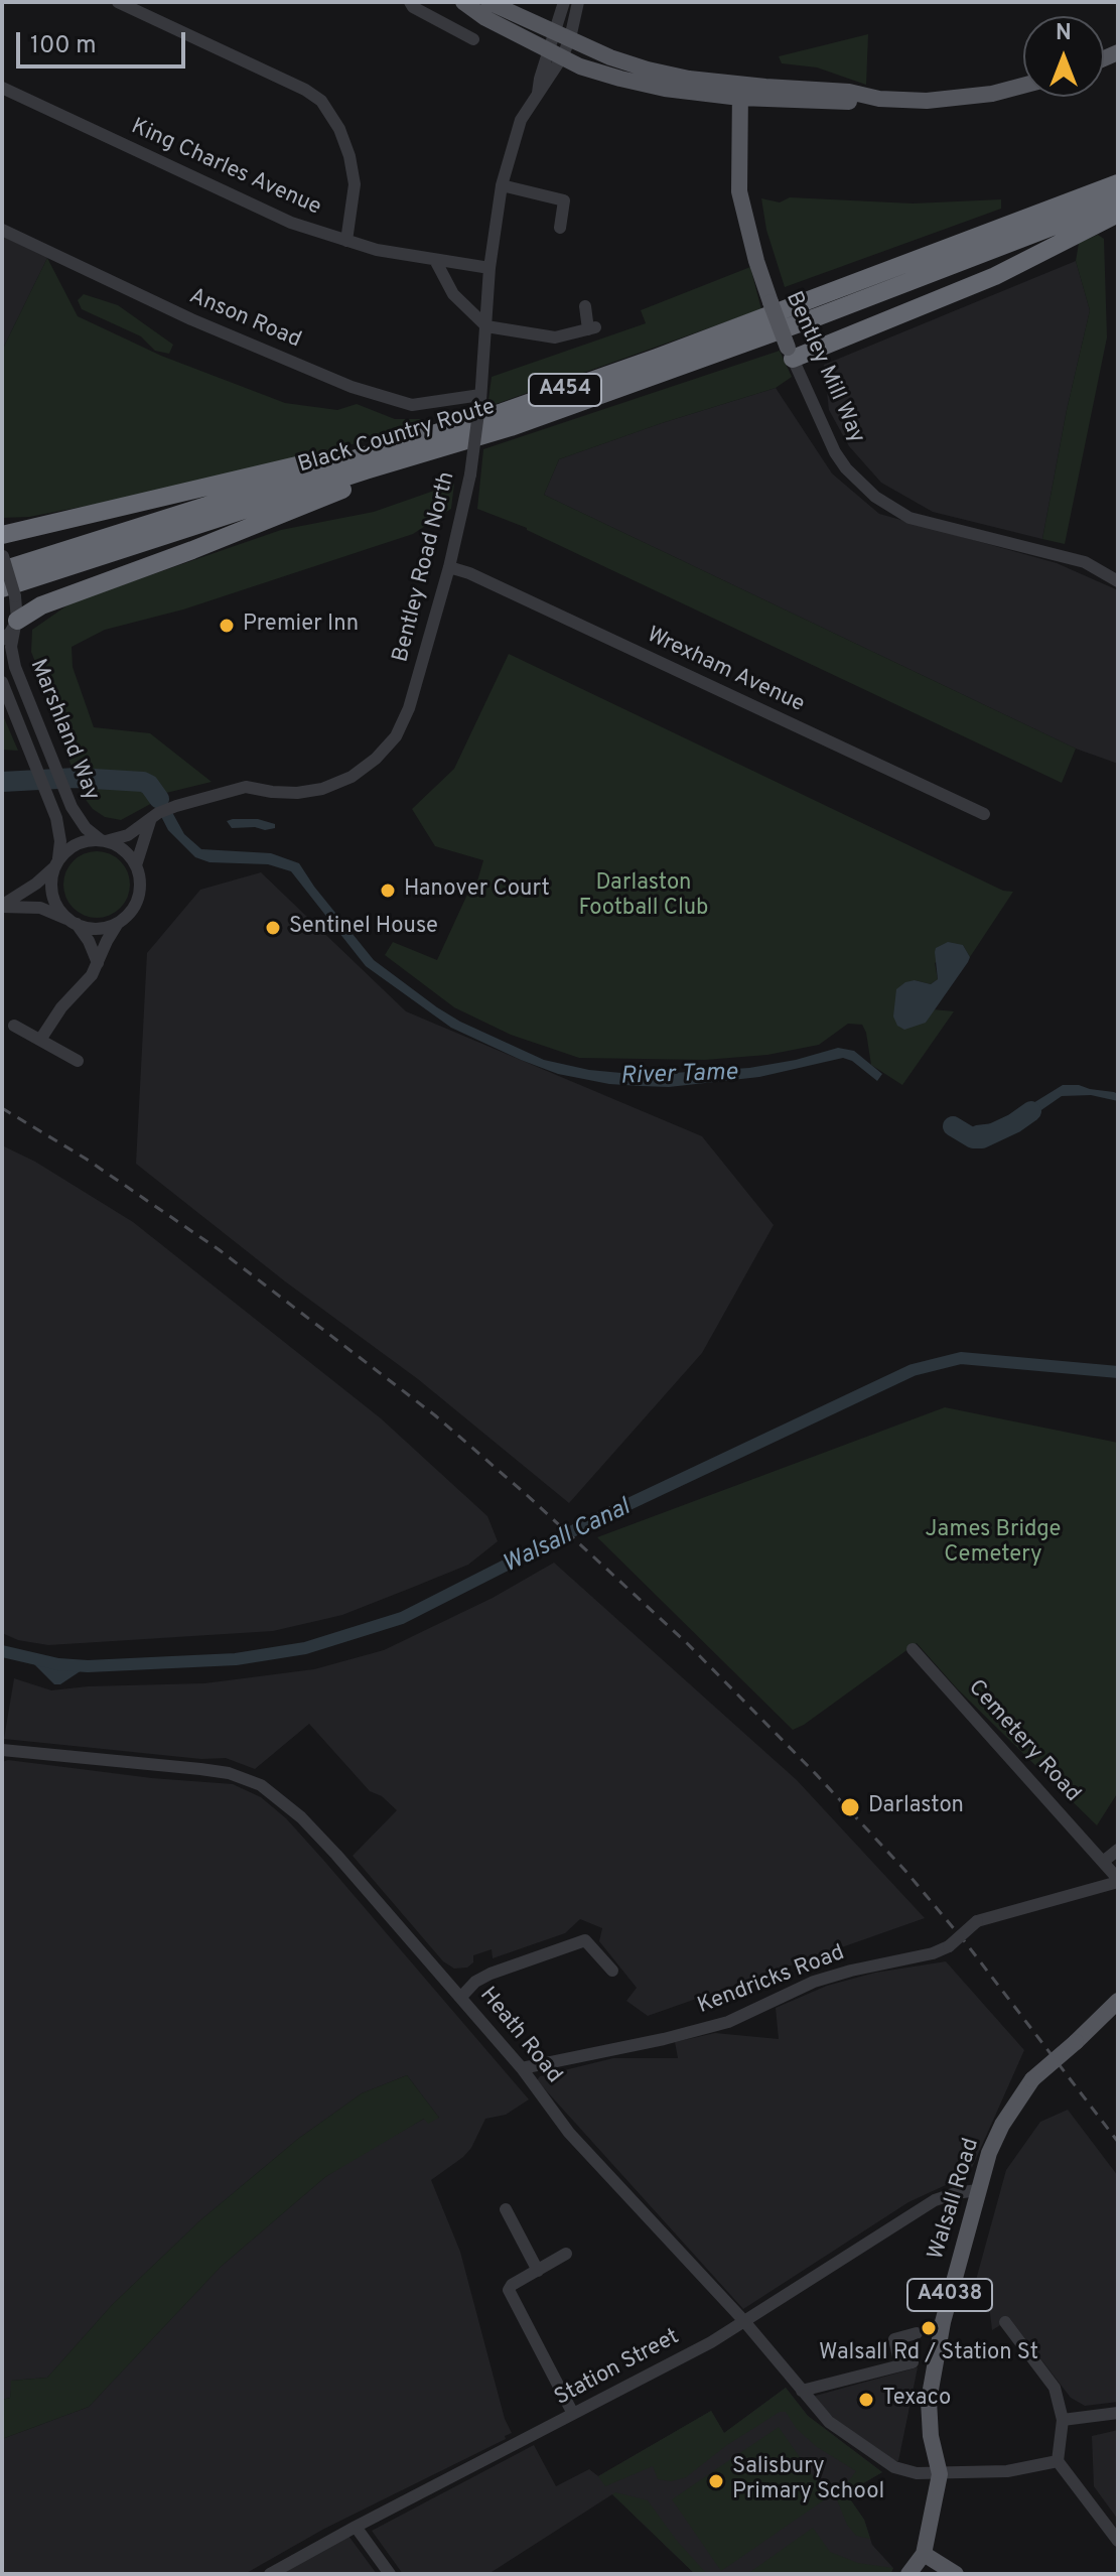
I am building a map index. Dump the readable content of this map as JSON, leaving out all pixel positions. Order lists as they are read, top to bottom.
{
  "streets": {
    "highway": ["A454", "Black Country Route"],
    "main road": ["Bentley Mill Way", "Walsall Road", "A4038"],
    "street": [
      "King Charles Avenue",
      "Anson Road",
      "Bentley Road North",
      "Wrexham Avenue",
      "Marshland Way",
      "Cemetery Road",
      "Kendricks Road",
      "Heath Road",
      "Station Street"
    ]
  },
  "crossings": [
    ["King Charles Avenue", "Bentley Road North"],
    ["Anson Road", "Bentley Road North"],
    ["Black Country Route", "Marshland Way"],
    ["Bentley Road North", "Wrexham Avenue"],
    ["Bentley Road North", "Marshland Way"],
    ["Cemetery Road", "Kendricks Road"],
    ["Kendricks Road", "Heath Road"],
    ["Heath Road", "Walsall Road"],
    ["Heath Road", "Station Street"],
    ["Walsall Road", "Station Street"]
  ],
  "water": ["River Tame", "Walsall Canal"],
  "parks": ["Darlaston Football Club", "James Bridge Cemetery"],
  "places": [
    "Premier Inn",
    "Hanover Court",
    "Sentinel House",
    "Darlaston",
    "Walsall Rd / Station St",
    "Texaco",
    "Salisbury Primary School"
  ],
  "scale_bar": "100 m",
  "north": "top"
}
